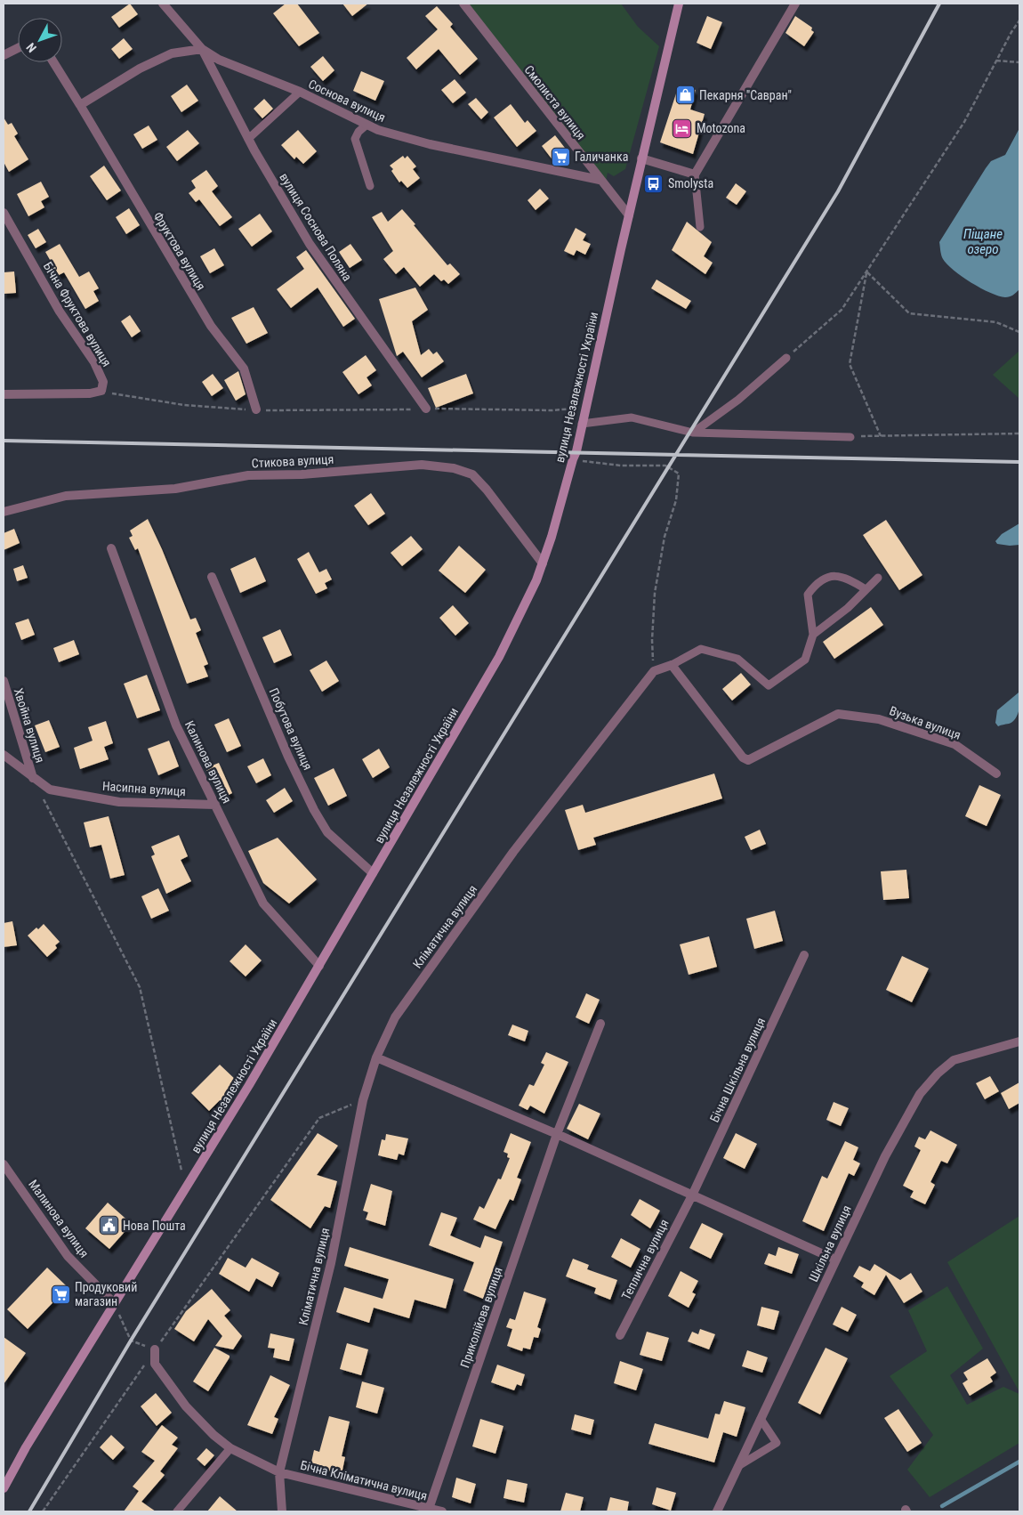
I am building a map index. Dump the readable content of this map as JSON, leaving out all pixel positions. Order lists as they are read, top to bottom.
{
  "streets": {
    "main road": ["вулиця Незалежності України"],
    "street": [
      "Соснова вулиця",
      "Смолиста вулиця",
      "вулиця Соснова Поляна",
      "Фруктова вулиця",
      "Бічна Фруктова вулиця",
      "Стикова вулиця",
      "Вузька вулиця",
      "Хвойна вулиця",
      "Побутова вулиця",
      "Калинова вулиця",
      "Насипна вулиця",
      "Кліматична вулиця",
      "Бічна Шкільна вулиця",
      "Малинова вулиця",
      "Шкільна вулиця",
      "Теплична вулиця",
      "Приколійова вулиця",
      "Бічна Кліматична вулиця"
    ]
  },
  "crossings": [
    ["Соснова вулиця", "Смолиста вулиця"],
    ["Соснова вулиця", "вулиця Соснова Поляна"],
    ["Смолиста вулиця", "вулиця Незалежності України"],
    ["вулиця Незалежності України", "Стикова вулиця"],
    ["вулиця Незалежності України", "Побутова вулиця"],
    ["вулиця Незалежності України", "Калинова вулиця"],
    ["вулиця Незалежності України", "Малинова вулиця"],
    ["Хвойна вулиця", "Насипна вулиця"],
    ["Калинова вулиця", "Насипна вулиця"],
    ["Кліматична вулиця", "Бічна Кліматична вулиця"],
    ["Бічна Шкільна вулиця", "Теплична вулиця"],
    ["Приколійова вулиця", "Бічна Кліматична вулиця"]
  ],
  "water": ["Піщане озеро"],
  "places": {
    "shop": ["Пекарня \"Савран\""],
    "hotel": ["Motozona"],
    "supermarket": ["Галичанка", "Продуковий магазин"],
    "bus stop": ["Smolysta"],
    "public building": ["Нова Пошта"]
  },
  "north": "bottom left"
}
